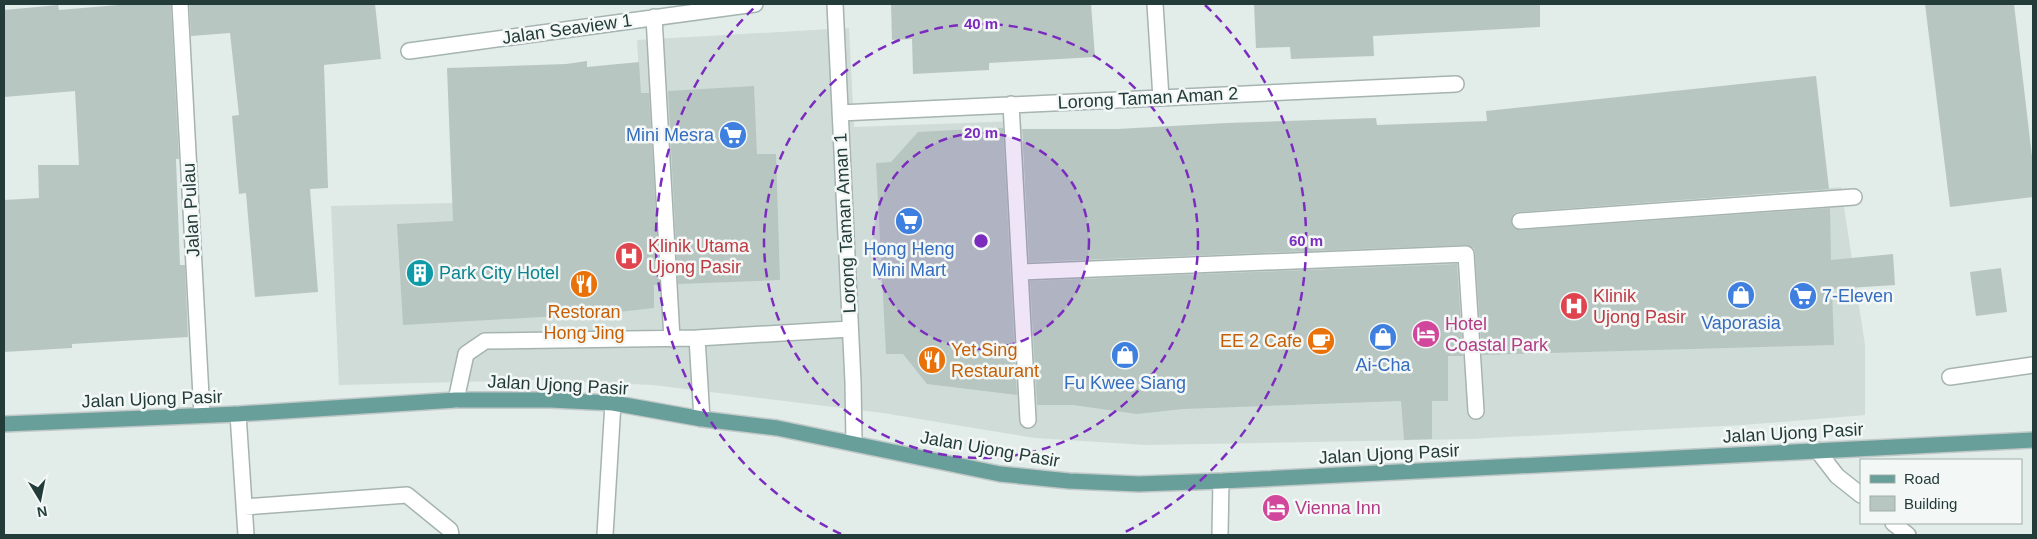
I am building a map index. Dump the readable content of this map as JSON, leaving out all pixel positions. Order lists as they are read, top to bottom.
{
  "streets": {
    "main road": ["Jalan Ujong Pasir"],
    "street": [
      "Jalan Seaview 1",
      "Lorong Taman Aman 2",
      "Jalan Pulau",
      "Lorong Taman Aman 1"
    ]
  },
  "crossings": [
    ["Lorong Taman Aman 2", "Lorong Taman Aman 1"],
    ["Jalan Pulau", "Jalan Ujong Pasir"],
    ["Lorong Taman Aman 1", "Jalan Ujong Pasir"]
  ],
  "places": {
    "supermarket": ["Mini Mesra", "Hong Heng Mini Mart", "7-Eleven"],
    "hospital": ["Klinik Utama Ujong Pasir", "Klinik Ujong Pasir"],
    "building": ["Park City Hotel"],
    "restaurant": ["Restoran Hong Jing", "Yet Sing Restaurant"],
    "shop": ["Vaporasia", "Ai-Cha", "Fu Kwee Siang"],
    "hotel": ["Hotel Coastal Park", "Vienna Inn"],
    "cafe": ["EE 2 Cafe"]
  },
  "legend": ["Road", "Building"],
  "north": "bottom",
  "rings": ["40 m", "20 m", "60 m"]
}
